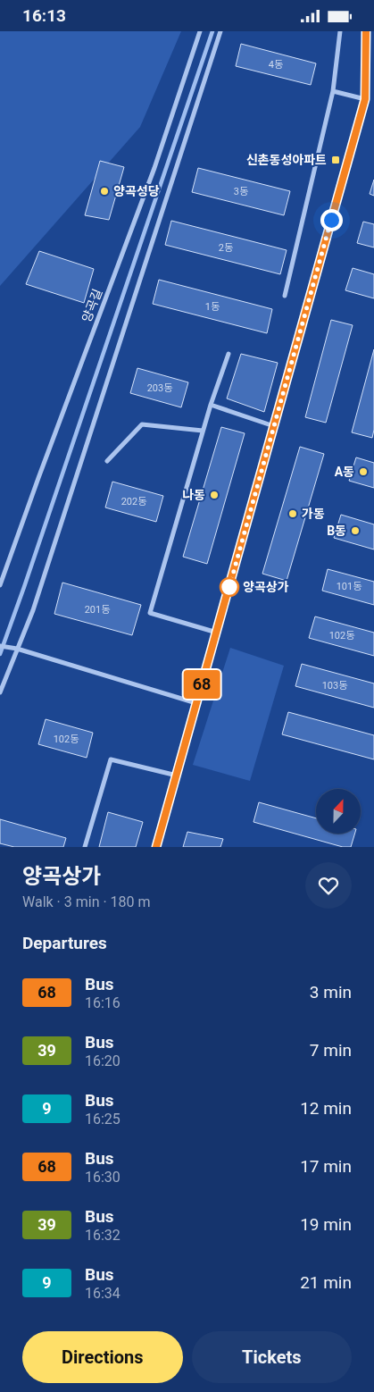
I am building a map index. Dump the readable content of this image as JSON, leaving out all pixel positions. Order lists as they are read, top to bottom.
{
  "streets": {
    "street": ["양곡길"]
  },
  "places": {
    "transit": ["신촌동성아파트"],
    "other": [
      "양곡성당",
      "A동",
      "나동",
      "가동",
      "B동",
      "양곡상가"
    ]
  },
  "lines": ["bus line 68"],
  "house_numbers": [
    "4동",
    "3동",
    "2동",
    "1동",
    "203동",
    "202동",
    "101동",
    "201동",
    "102동",
    "103동",
    "102동"
  ],
  "north": "top",
  "page": {
    "status": "16:13",
    "on_map": "68",
    "heading": [
      ["양곡상가", "Walk · 3 min · 180 m"],
      "Departures"
    ],
    "list": [
      {
        "mark": "68",
        "name": "Bus",
        "note": "16:16",
        "value": "3 min"
      },
      {
        "mark": "39",
        "name": "Bus",
        "note": "16:20",
        "value": "7 min"
      },
      {
        "mark": "9",
        "name": "Bus",
        "note": "16:25",
        "value": "12 min"
      },
      {
        "mark": "68",
        "name": "Bus",
        "note": "16:30",
        "value": "17 min"
      },
      {
        "mark": "39",
        "name": "Bus",
        "note": "16:32",
        "value": "19 min"
      },
      {
        "mark": "9",
        "name": "Bus",
        "note": "16:34",
        "value": "21 min"
      }
    ],
    "buttons": ["Directions", "Tickets"]
  }
}
